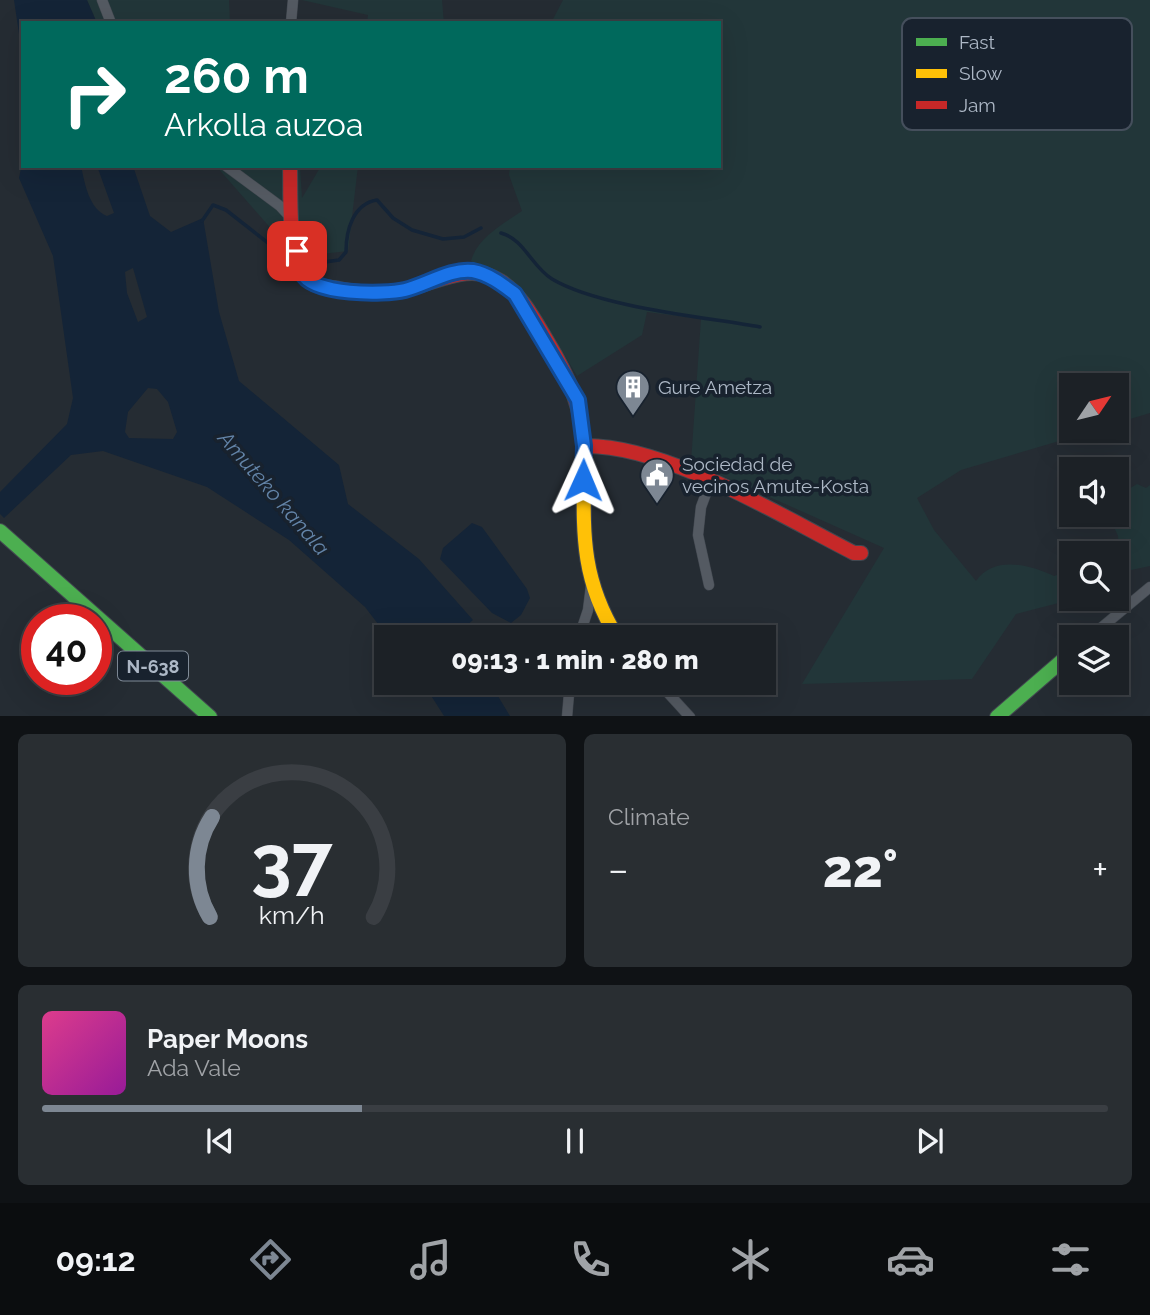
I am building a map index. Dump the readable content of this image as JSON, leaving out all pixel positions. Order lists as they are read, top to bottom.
{
  "streets": {
    "street": ["N-638"]
  },
  "water": ["Amuteko kanala"],
  "places": {
    "building": ["Gure Ametza"],
    "public building": ["Sociedad de vecinos Amute-Kosta"]
  },
  "legend": ["Fast", "Slow", "Jam"],
  "north": "top right",
  "page": {
    "turn": ["260 m", "Arkolla auzoa"],
    "limit": "40",
    "trip": "09:13 · 1 min · 280 m",
    "tile": "Climate",
    "heat": ["−", "22°", "+"],
    "song": ["Paper Moons", "Ada Vale"],
    "tabs": "09:12",
    "gauge": ["37", "km/h"]
  }
}
